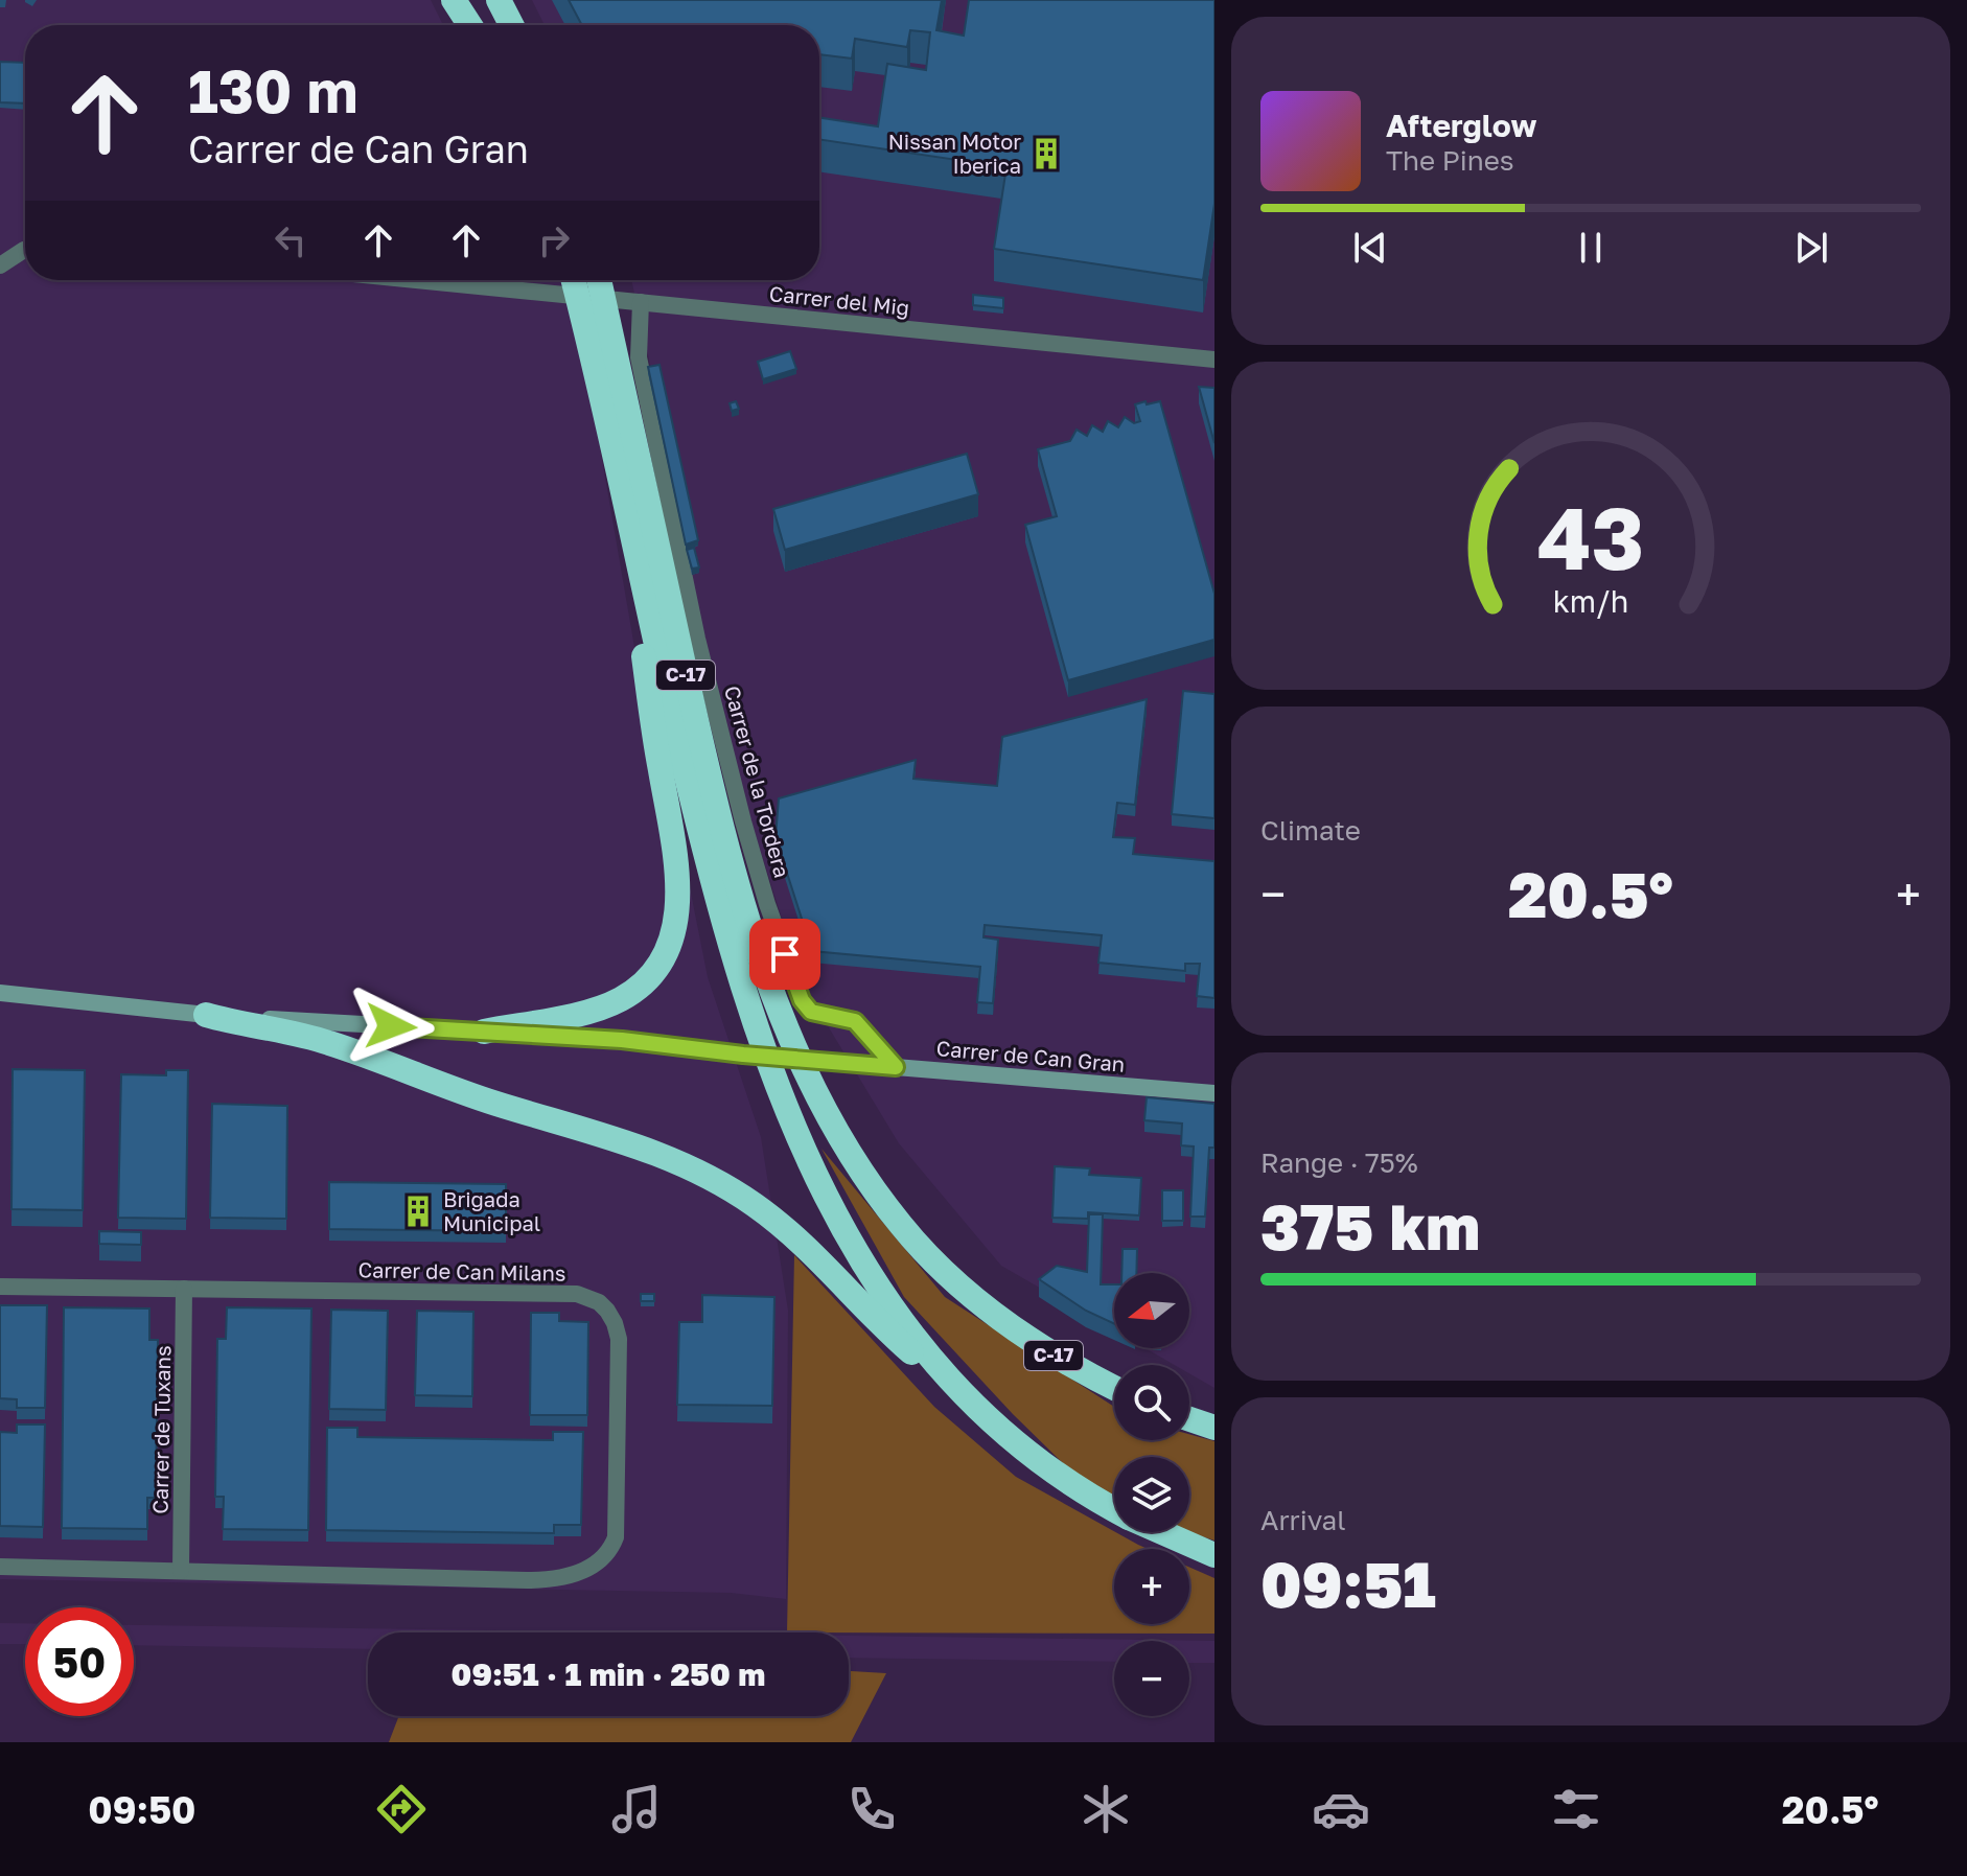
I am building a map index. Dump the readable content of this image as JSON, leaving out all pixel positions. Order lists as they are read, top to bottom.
{
  "streets": {
    "highway": ["C-17"],
    "main road": ["Carrer de Can Gran"],
    "street": [
      "Carrer del Mig",
      "Carrer de la Tordera",
      "Carrer de Can Milans",
      "Carrer de Tuxans"
    ]
  },
  "crossings": [
    ["Carrer del Mig", "Carrer de la Tordera"],
    ["Carrer de la Tordera", "Carrer de Can Gran"],
    ["Carrer de Can Milans", "Carrer de Tuxans"]
  ],
  "places": {
    "building": ["Nissan Motor Iberica", "Brigada Municipal"]
  },
  "north": "left",
  "page": {
    "turn": ["130 m", "Carrer de Can Gran"],
    "song": ["Afterglow", "The Pines"],
    "tile": [
      "Climate",
      ["Range · 75%", "375 km"],
      ["Arrival", "09:51"]
    ],
    "heat": ["−", "20.5°", "+"],
    "map_buttons": ["+", "−"],
    "limit": "50",
    "trip": "09:51 · 1 min · 250 m",
    "tabs": ["09:50", "20.5°"],
    "gauge": ["43", "km/h"]
  }
}
